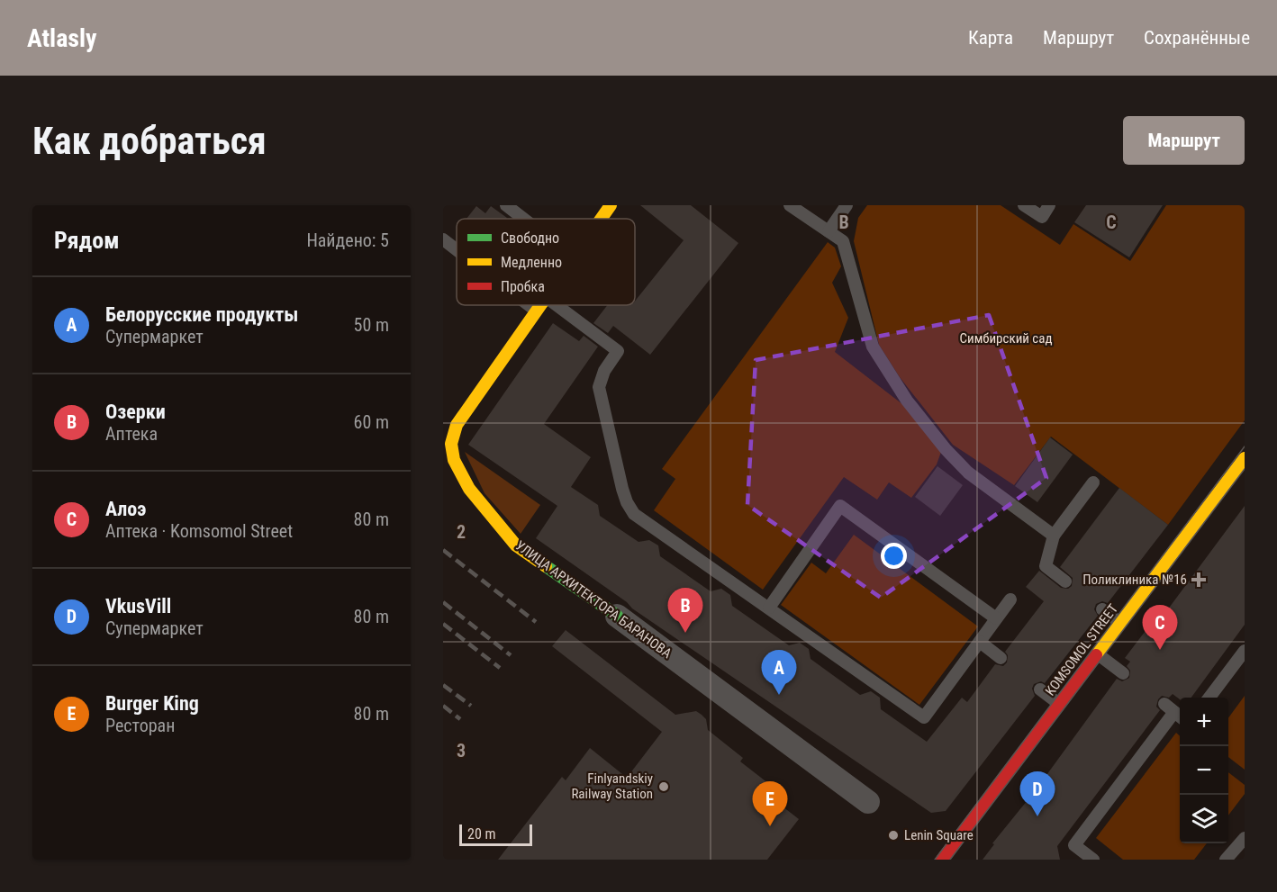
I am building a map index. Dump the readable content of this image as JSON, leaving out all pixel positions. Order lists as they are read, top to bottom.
{
  "streets": {
    "street": ["УЛИЦА АРХИТЕКТОРА БАРАНОВА", "KOMSOMOL STREET"]
  },
  "parks": ["Симбирский сад"],
  "places": {
    "health": ["Поликлиника №16"],
    "other": ["Finlyandskiy Railway Station", "Lenin Square"]
  },
  "legend": ["Свободно", "Медленно", "Пробка"],
  "scale_bar": "20 m",
  "page": {
    "header": "Atlasly",
    "nav": ["Карта", "Маршрут", "Сохранённые"],
    "buttons": "Маршрут",
    "title": "Как добраться",
    "heading": ["Рядом", "Найдено: 5"],
    "list": [
      {
        "mark": "A",
        "name": "Белорусские продукты",
        "note": "Супермаркет",
        "value": "50 m"
      },
      {
        "mark": "B",
        "name": "Озерки",
        "note": "Аптека",
        "value": "60 m"
      },
      {
        "mark": "C",
        "name": "Алоэ",
        "note": "Аптека · Komsomol Street",
        "value": "80 m"
      },
      {
        "mark": "D",
        "name": "VkusVill",
        "note": "Супермаркет",
        "value": "80 m"
      },
      {
        "mark": "E",
        "name": "Burger King",
        "note": "Ресторан",
        "value": "80 m"
      }
    ],
    "pins": [
      "B",
      "C",
      "A",
      "D",
      "E"
    ],
    "map_buttons": ["+", "−"],
    "scale": "20 m"
  },
  "grid": {
    "columns": ["B", "C"],
    "rows": ["2", "3"]
  }
}
